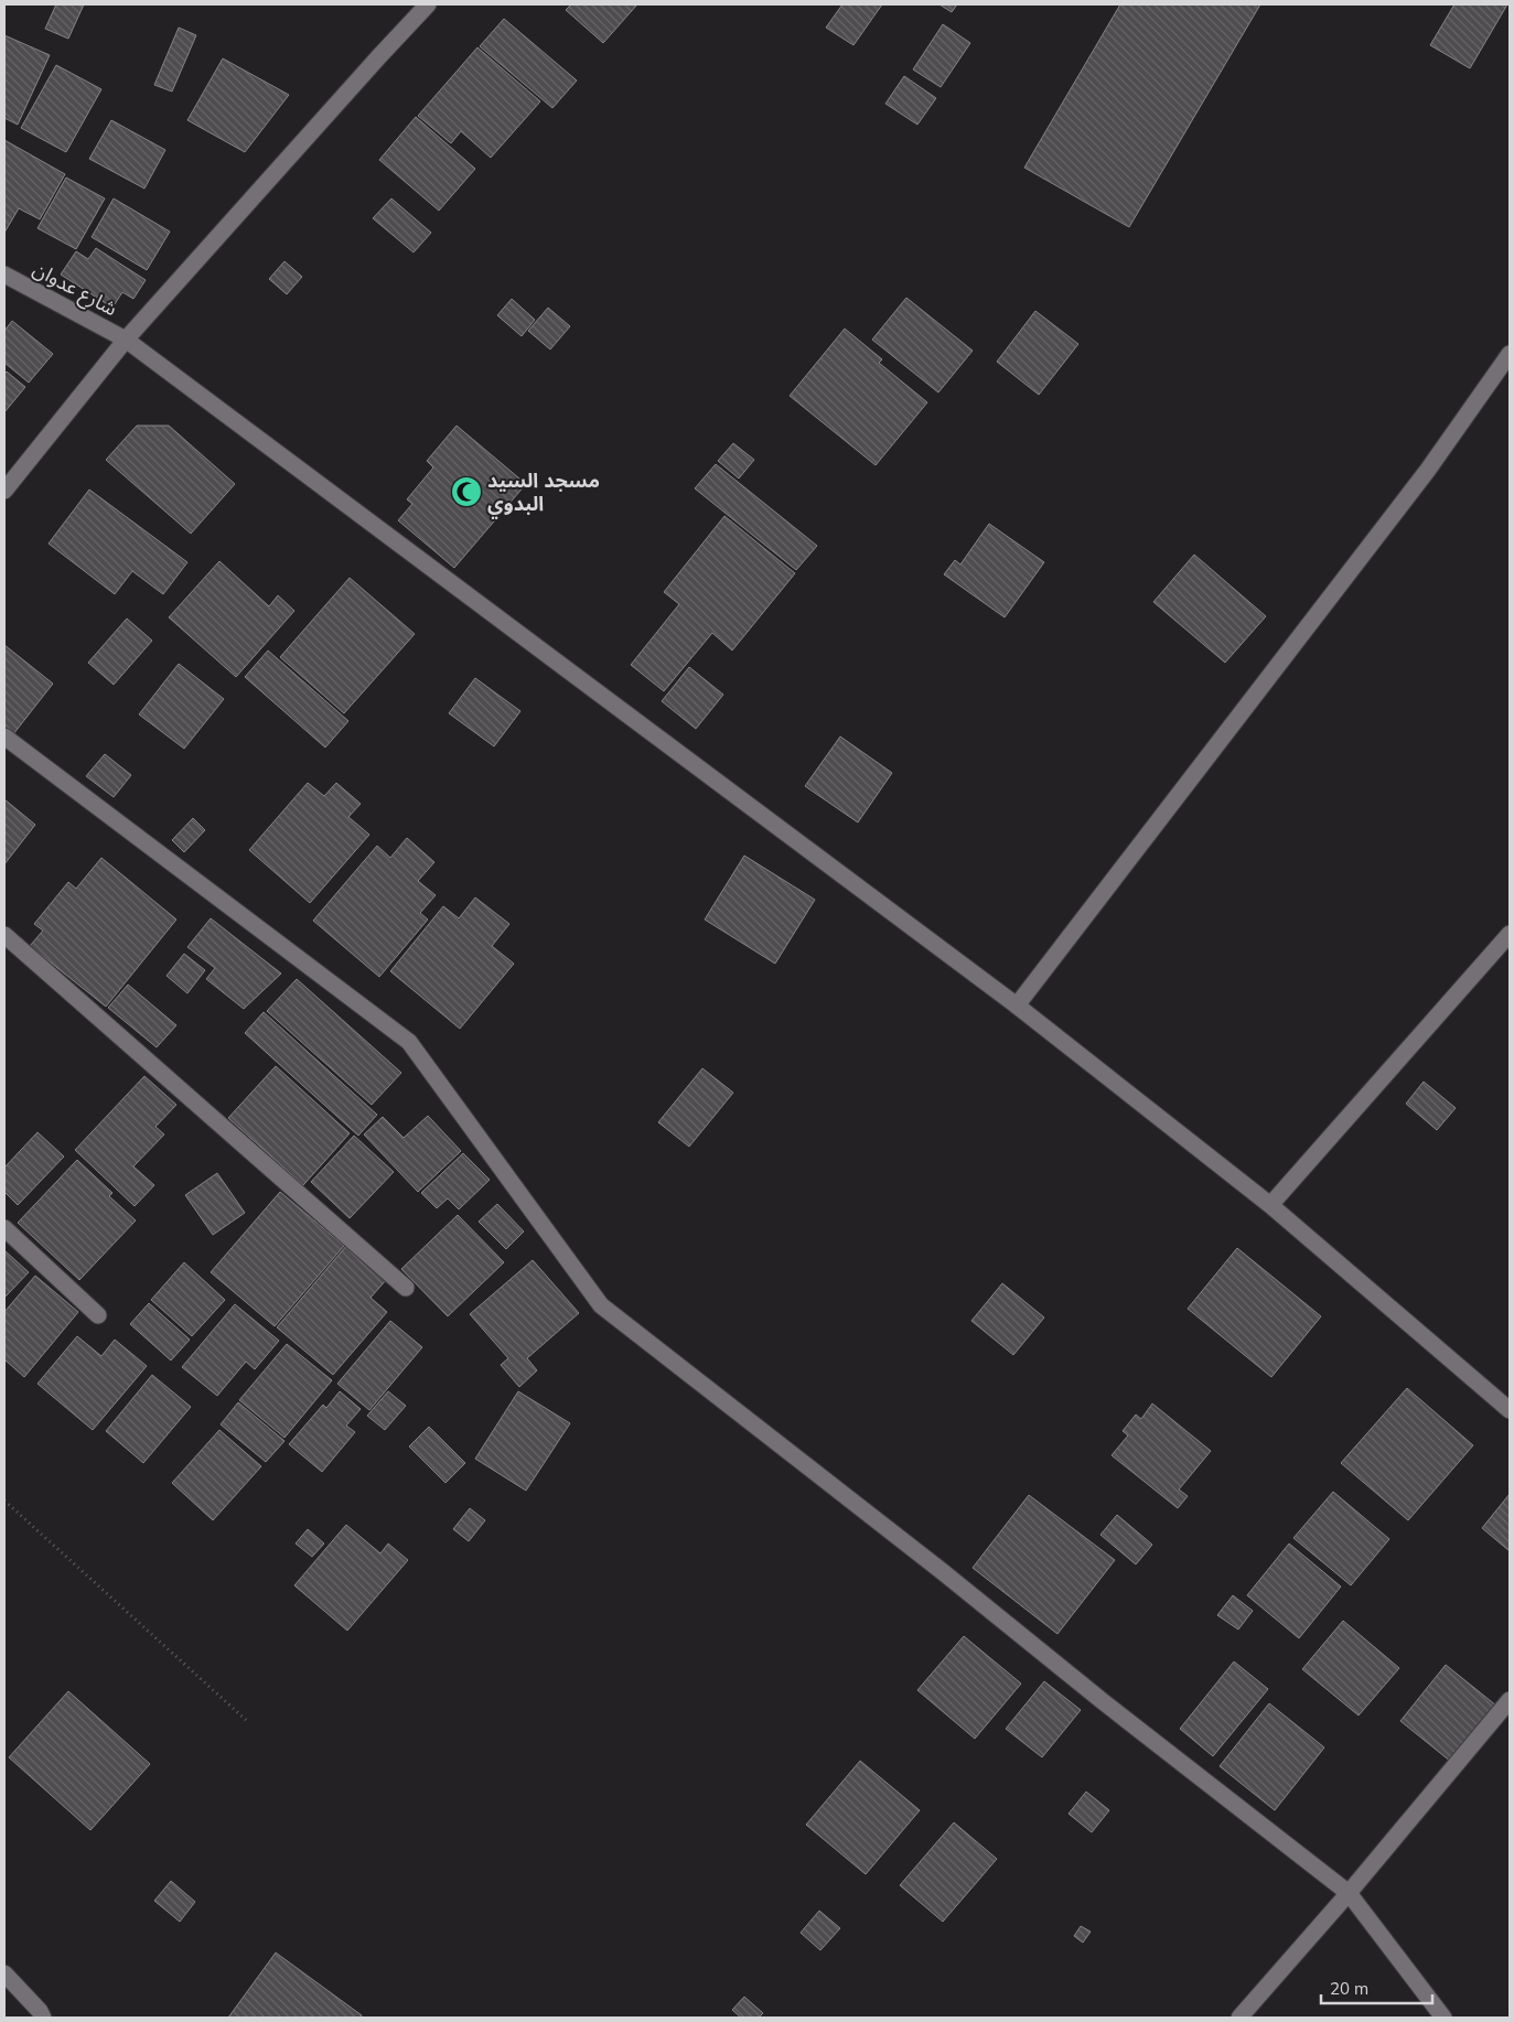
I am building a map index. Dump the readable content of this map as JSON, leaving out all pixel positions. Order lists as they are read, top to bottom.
{
  "streets": {
    "street": ["شارع عدوان"]
  },
  "places": {
    "mosque": ["مسجد السيد البدوي"]
  },
  "scale_bar": "20 m"
}
